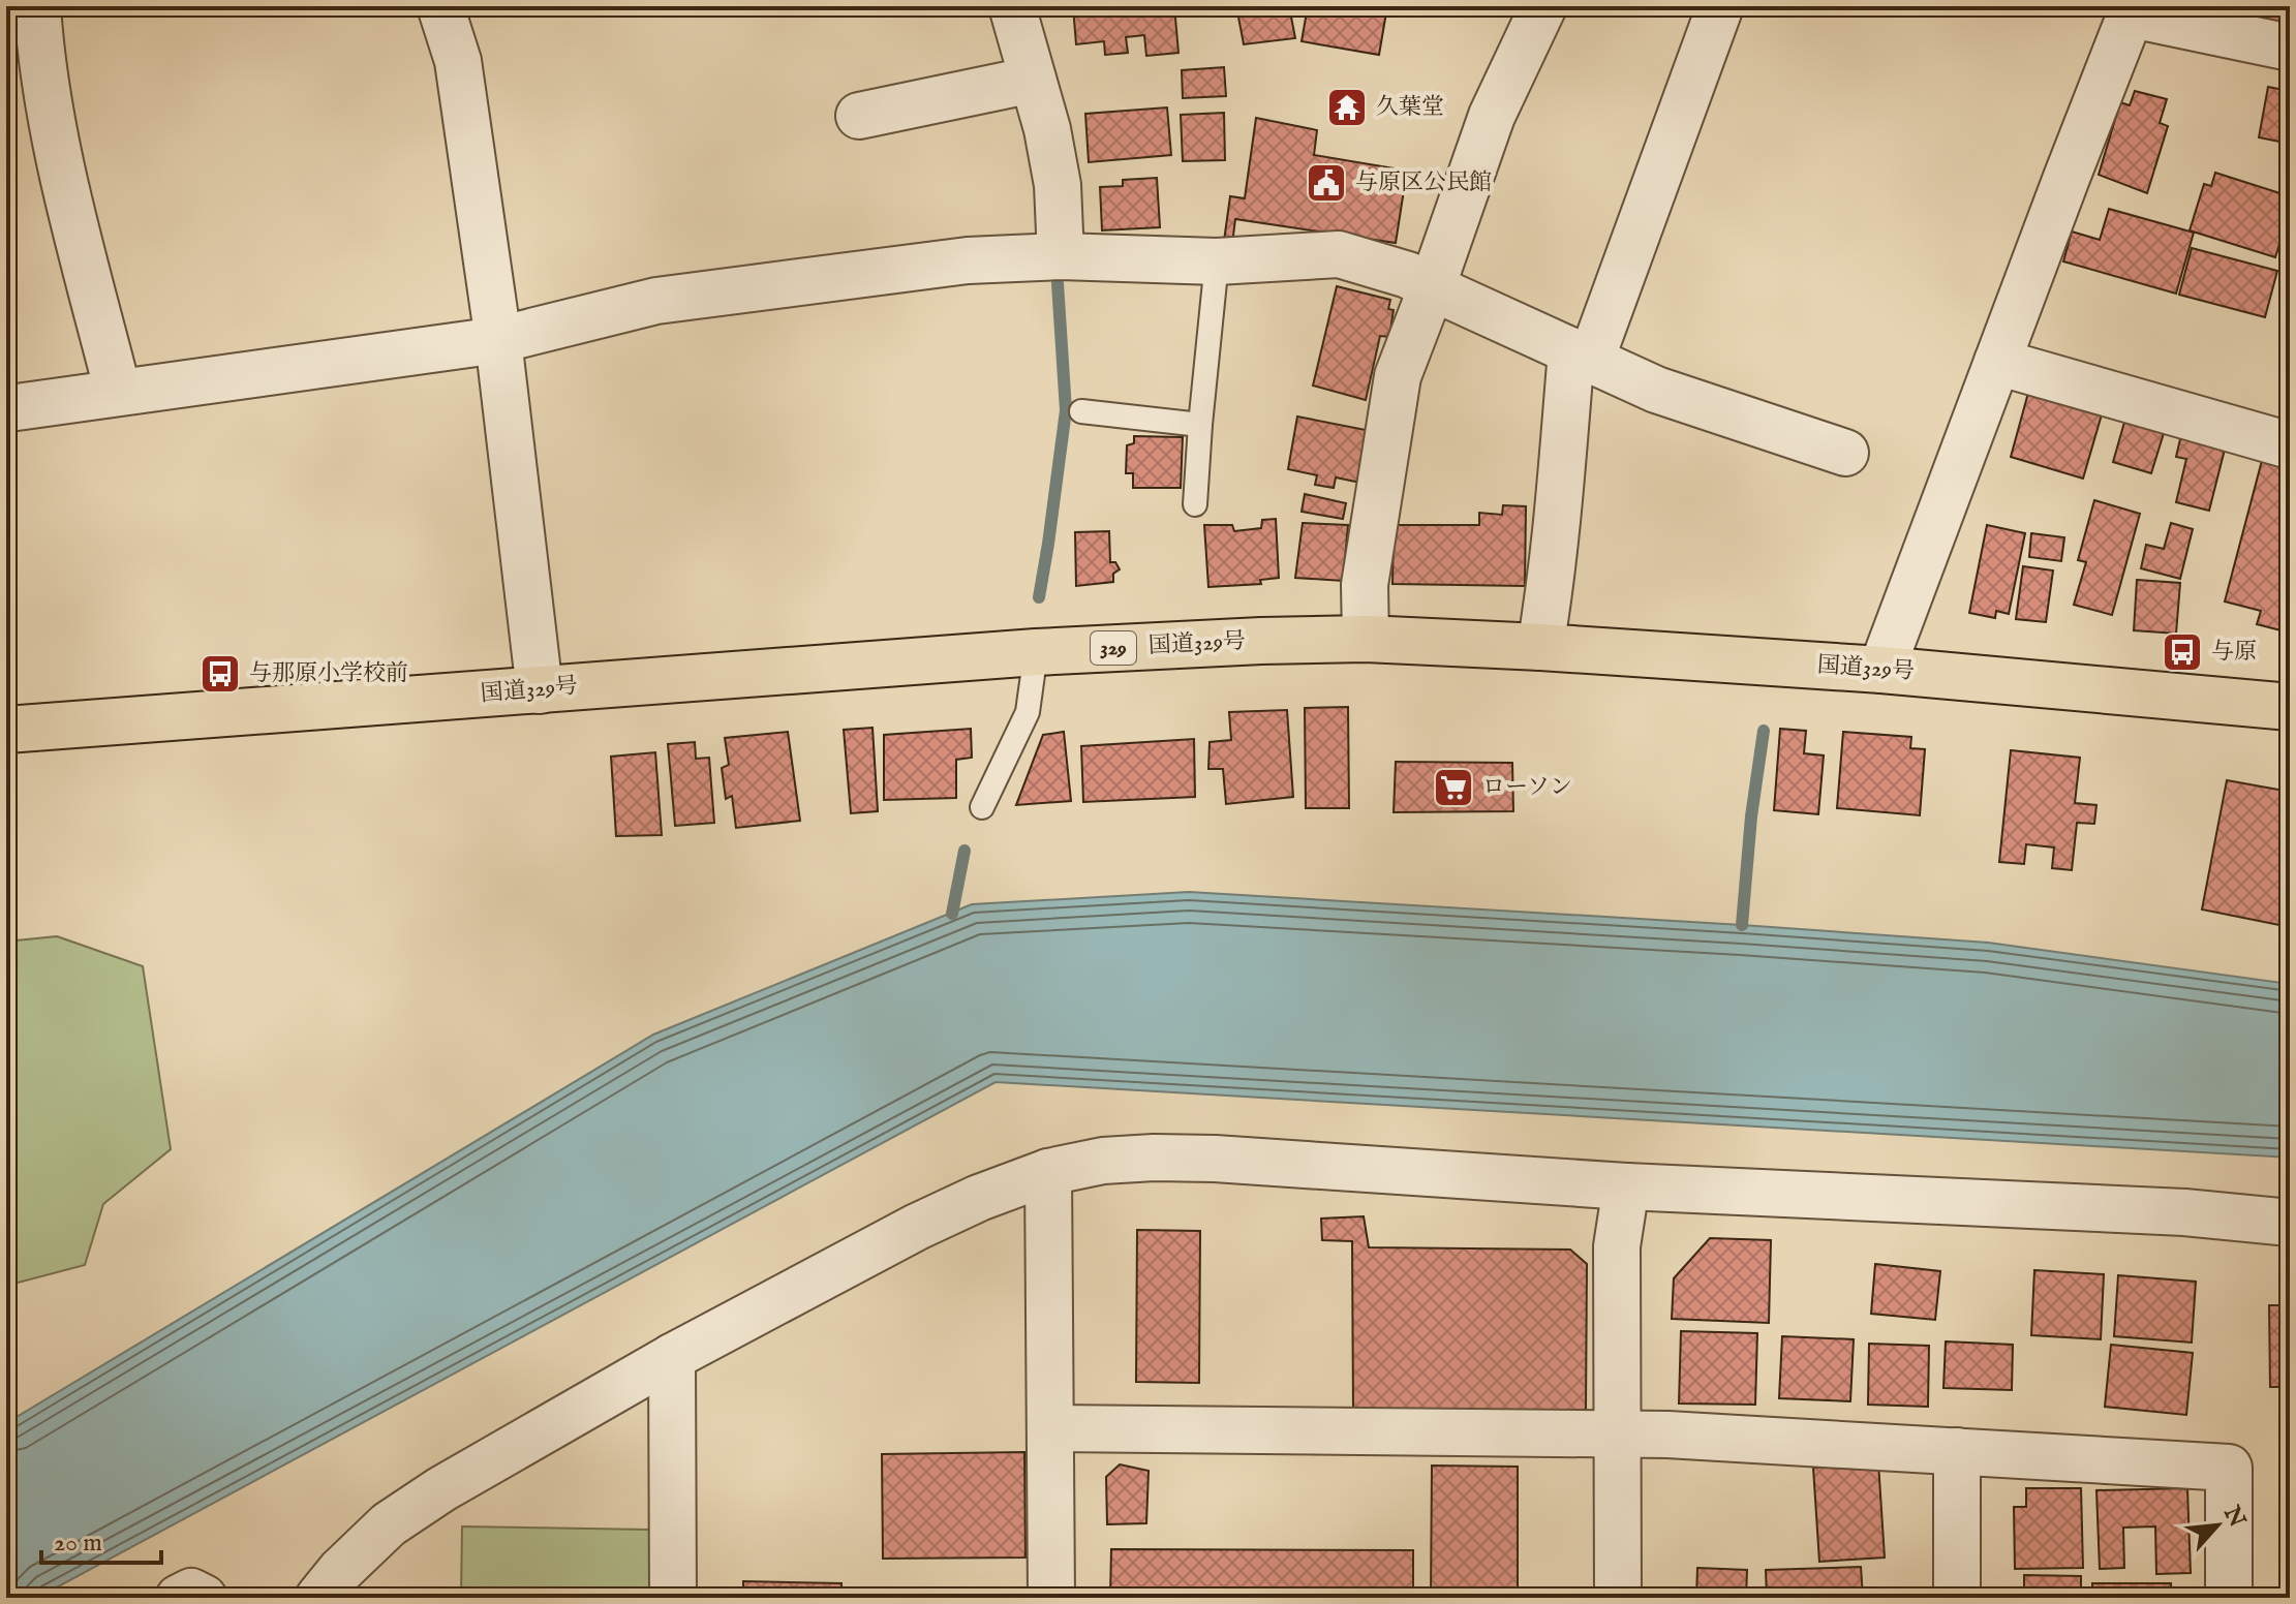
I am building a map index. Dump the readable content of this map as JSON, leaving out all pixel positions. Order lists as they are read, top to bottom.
{
  "streets": {
    "highway": ["国道329号", "329"]
  },
  "places": {
    "temple": ["久葉堂"],
    "public building": ["与原区公民館"],
    "bus stop": ["与原", "与那原小学校前"],
    "supermarket": ["ローソン"]
  },
  "scale_bar": "20 m",
  "north": "top right"
}
